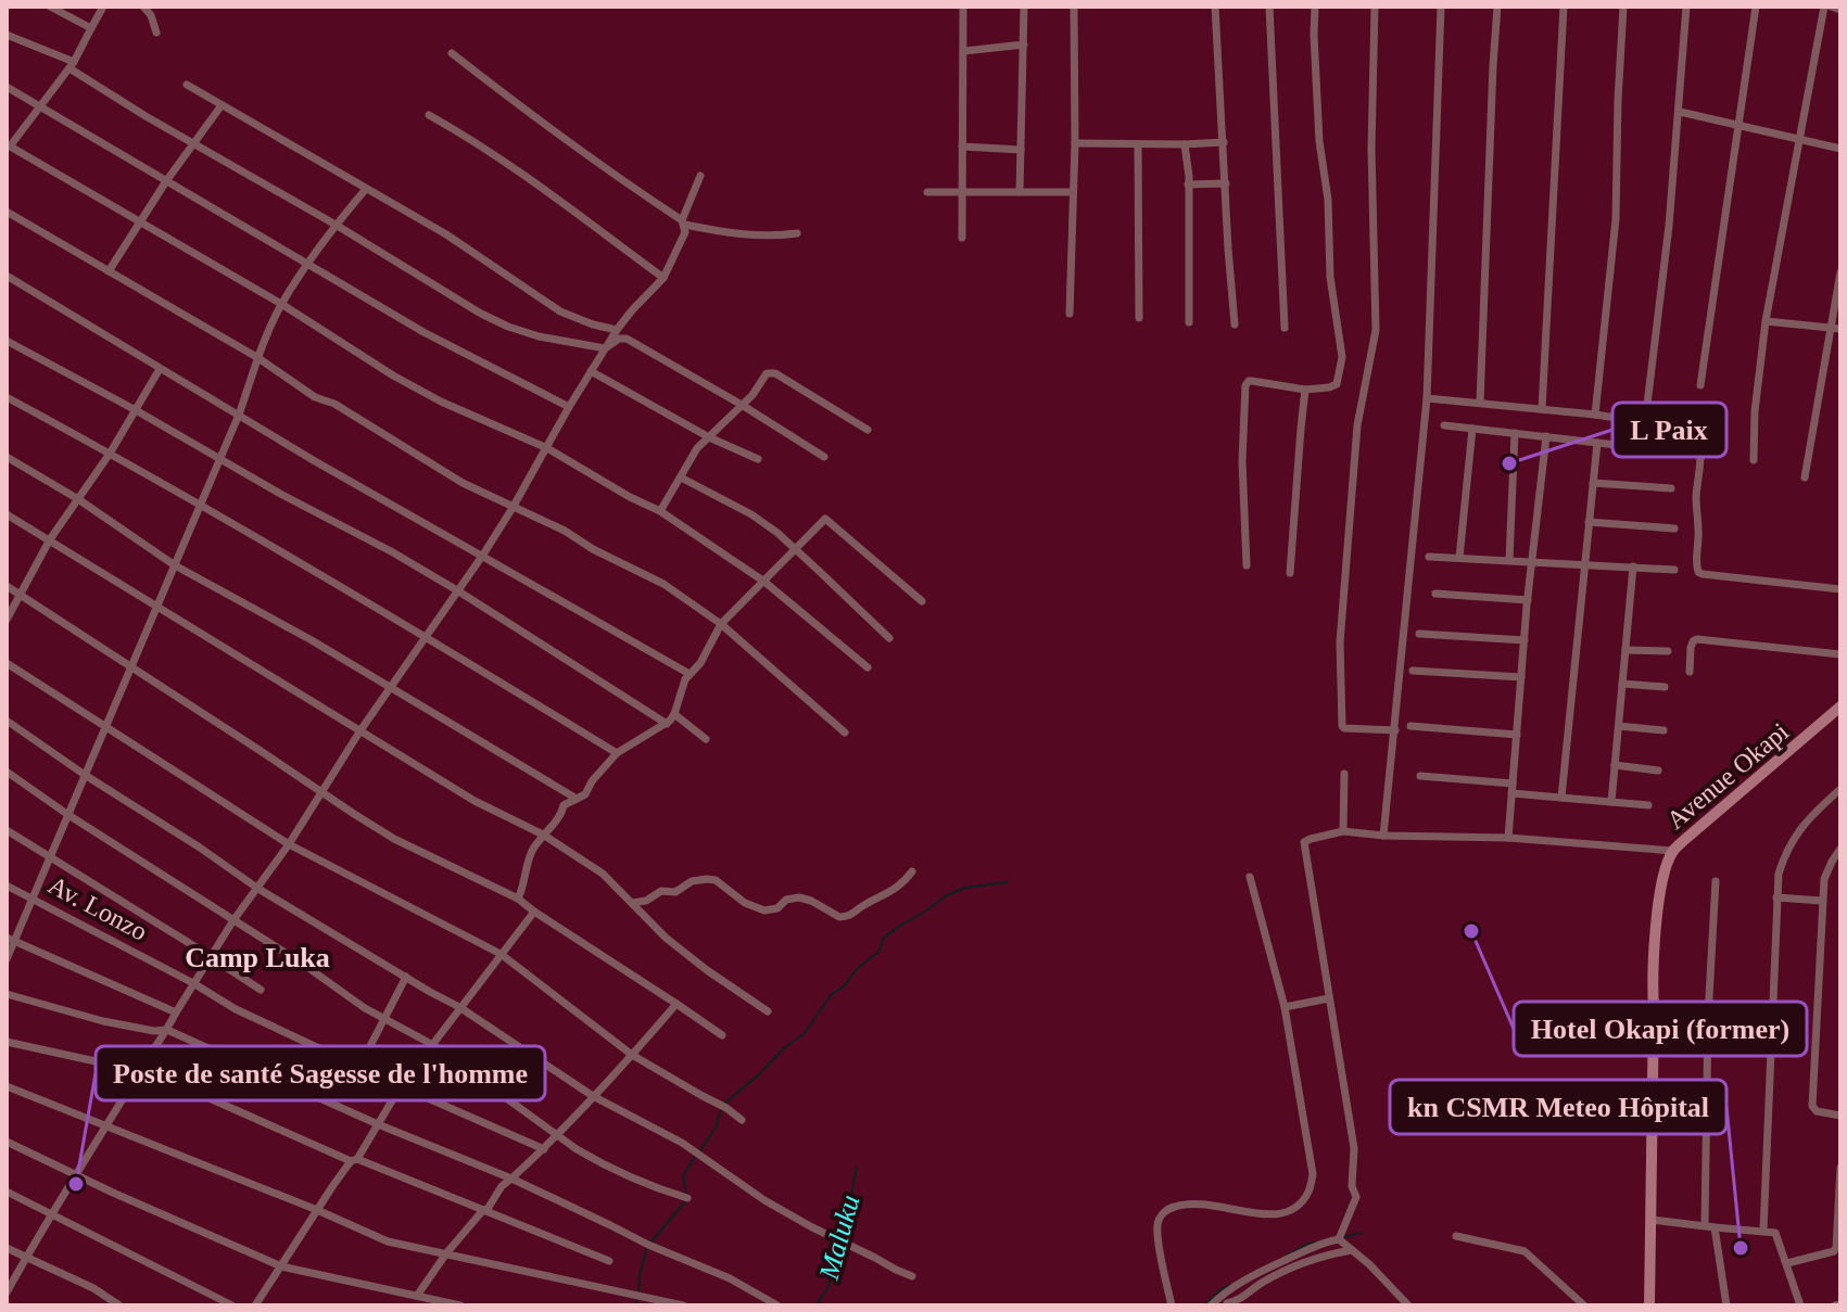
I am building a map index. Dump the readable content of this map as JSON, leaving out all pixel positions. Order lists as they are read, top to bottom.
{
  "streets": {
    "street": ["Avenue Okapi", "Av. Lonzo"]
  },
  "districts": ["Camp Luka"],
  "water": ["Maluku"],
  "places": [
    "L Paix",
    "Hotel Okapi (former)",
    "Poste de santé Sagesse de l'homme",
    "kn CSMR Meteo Hôpital"
  ]
}
